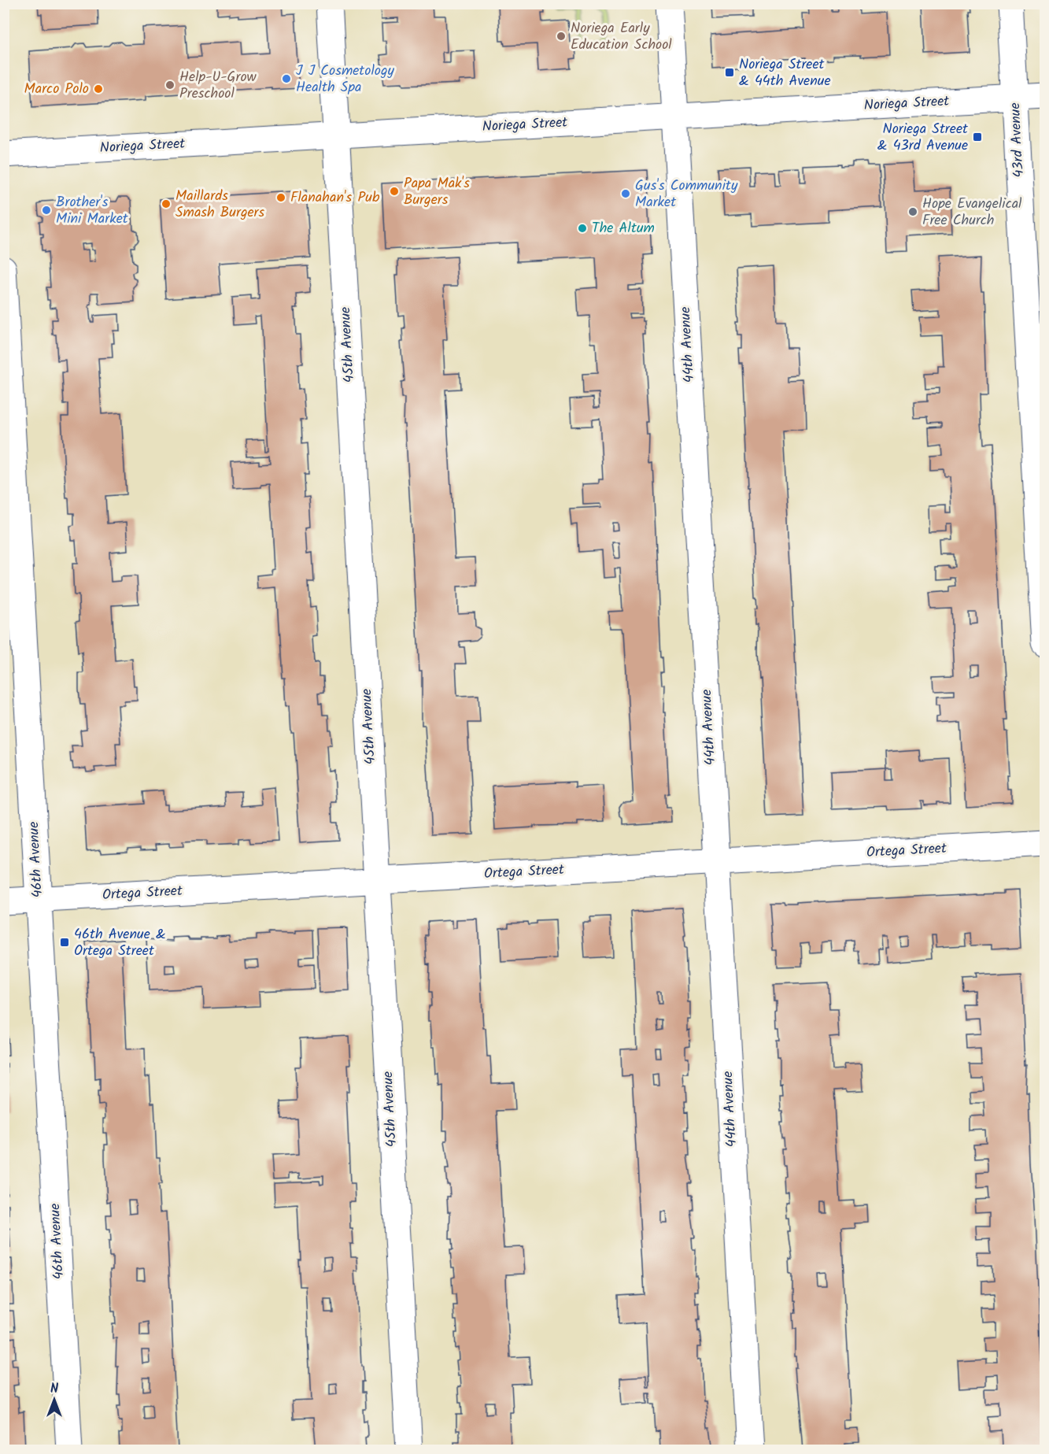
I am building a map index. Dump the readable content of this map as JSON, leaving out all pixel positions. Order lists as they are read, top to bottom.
{
  "streets": {
    "street": [
      "Noriega Street",
      "43rd Avenue",
      "45th Avenue",
      "44th Avenue",
      "Ortega Street",
      "46th Avenue"
    ]
  },
  "crossings": [
    ["Noriega Street", "43rd Avenue"],
    ["Noriega Street", "45th Avenue"],
    ["Noriega Street", "44th Avenue"],
    ["45th Avenue", "Ortega Street"],
    ["44th Avenue", "Ortega Street"],
    ["Ortega Street", "46th Avenue"]
  ],
  "places": {
    "other": [
      "Noriega Early Education School",
      "J J Cosmetology Health Spa",
      "Help-U-Grow Preschool",
      "Marco Polo",
      "Papa Mak's Burgers",
      "Gus's Community Market",
      "Flanahan's Pub",
      "Maillards Smash Burgers",
      "Brother's Mini Market",
      "Hope Evangelical Free Church",
      "The Altum"
    ],
    "transit": ["Noriega Street & 44th Avenue", "Noriega Street & 43rd Avenue", "46th Avenue & Ortega Street"]
  },
  "north": "top"
}
